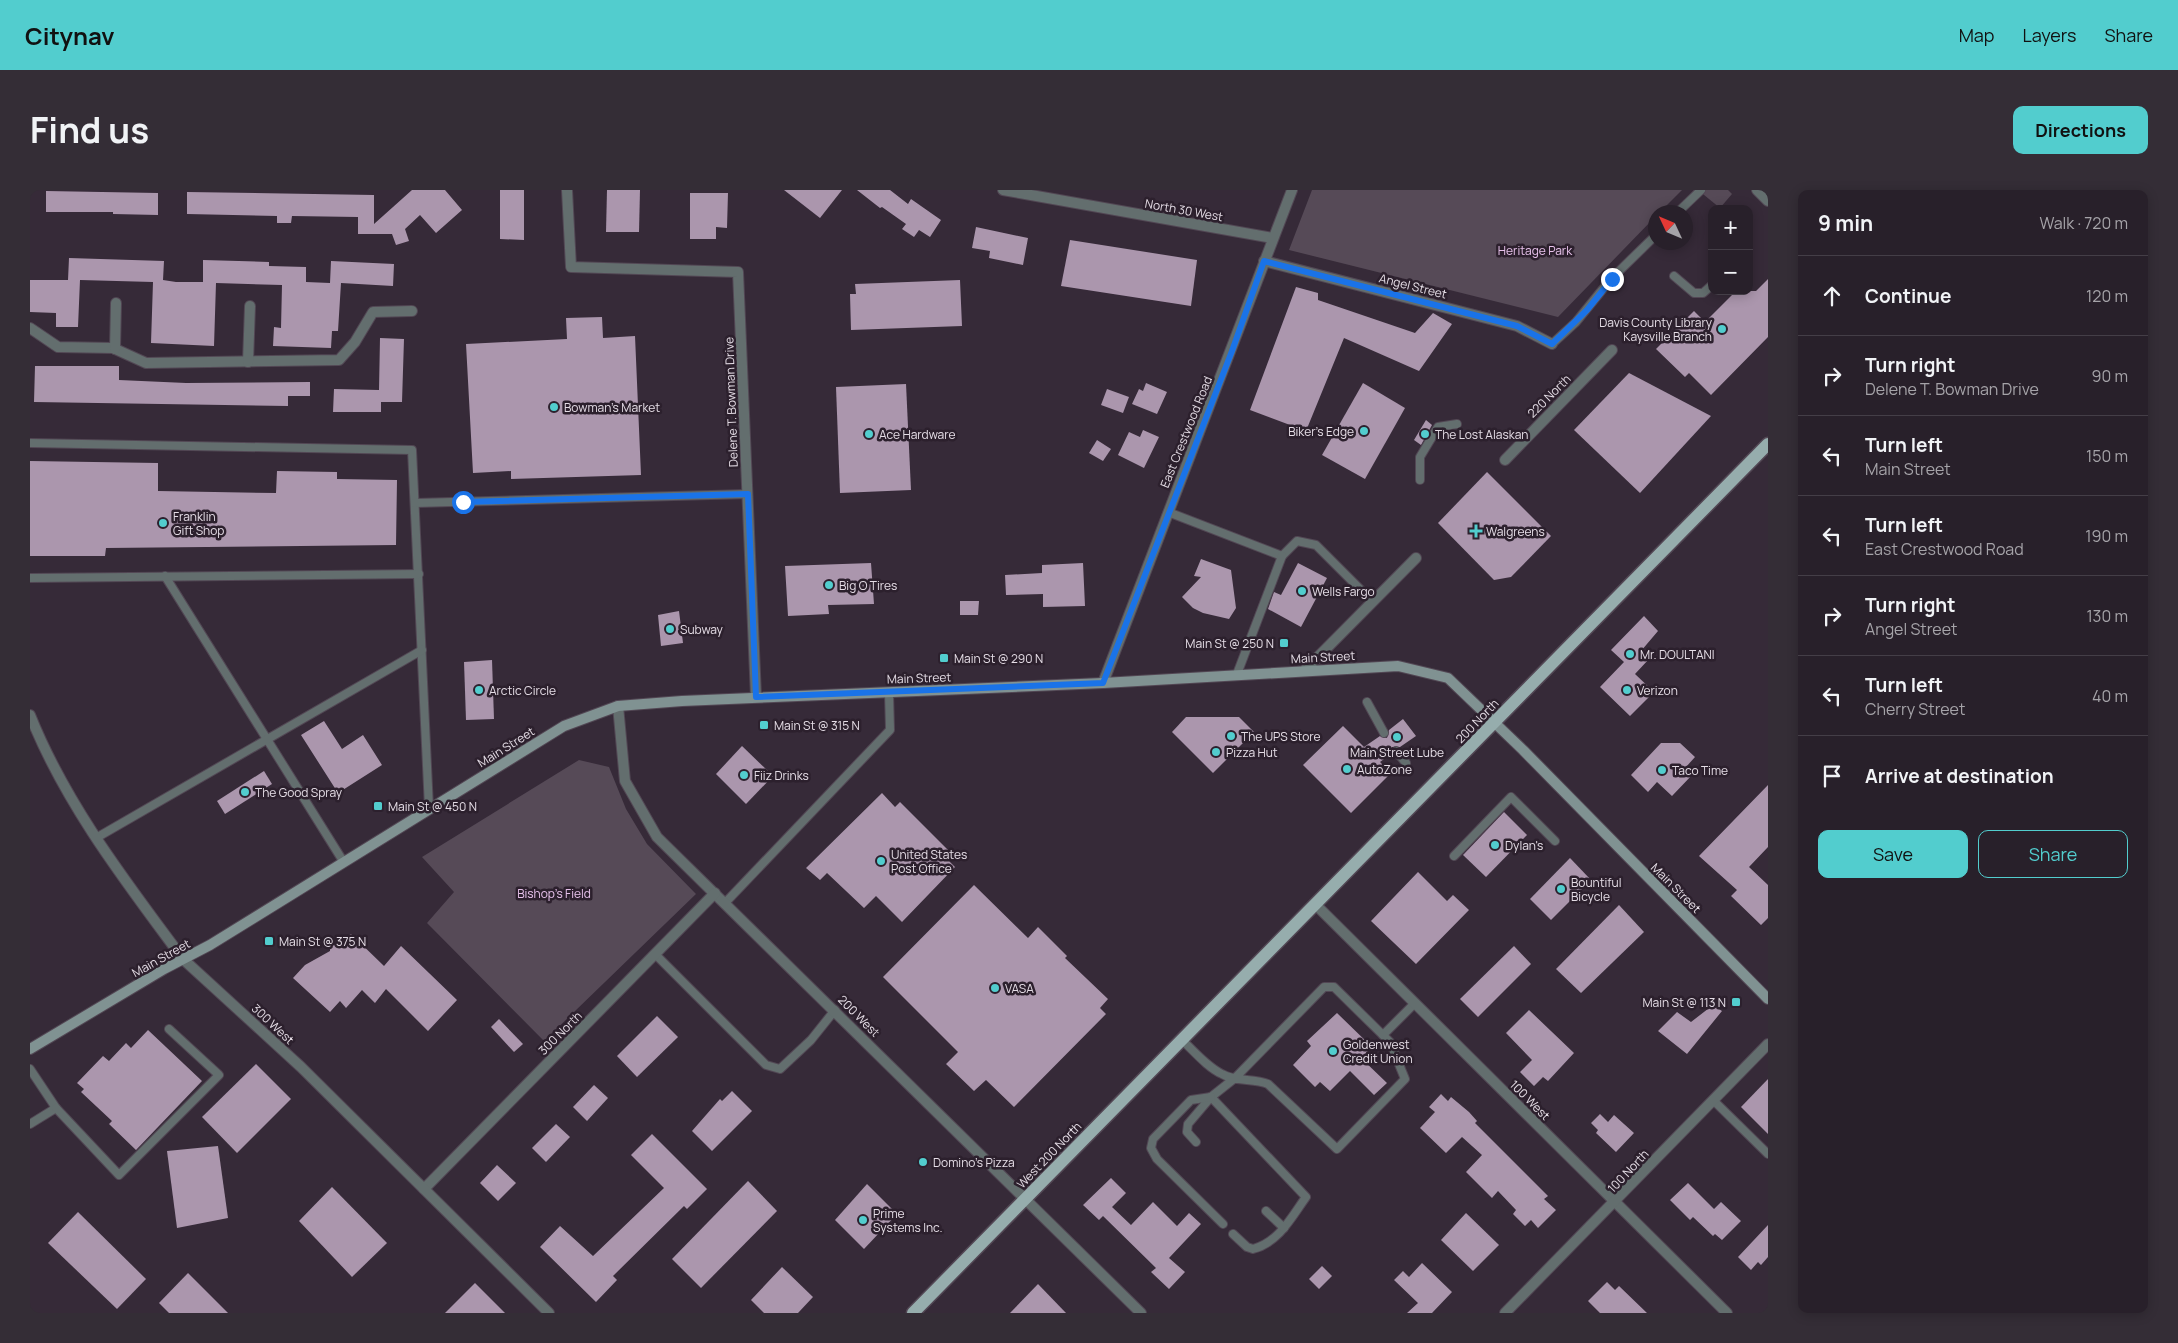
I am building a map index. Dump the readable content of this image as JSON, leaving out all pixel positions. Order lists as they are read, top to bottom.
{
  "streets": {
    "main road": ["Main Street", "200 North", "West 200 North"],
    "street": [
      "North 30 West",
      "Angel Street",
      "220 North",
      "Delene T. Bowman Drive",
      "East Crestwood Road",
      "200 West",
      "300 West",
      "300 North",
      "100 West",
      "100 North"
    ]
  },
  "crossings": [
    ["North 30 West", "East Crestwood Road"],
    ["Angel Street", "East Crestwood Road"],
    ["Delene T. Bowman Drive", "Main Street"],
    ["East Crestwood Road", "Main Street"],
    ["Main Street", "200 North"],
    ["Main Street", "200 West"],
    ["Main Street", "300 West"],
    ["200 North", "100 West"],
    ["200 North", "West 200 North"],
    ["200 West", "300 North"],
    ["200 West", "West 200 North"],
    ["300 West", "300 North"],
    ["100 West", "100 North"]
  ],
  "parks": ["Heritage Park", "Bishop's Field"],
  "places": {
    "other": [
      "Davis County Library Kaysville Branch",
      "Bowman's Market",
      "Biker's Edge",
      "Ace Hardware",
      "The Lost Alaskan",
      "Franklin Gift Shop",
      "Big O Tires",
      "Wells Fargo",
      "Subway",
      "Mr. DOULTANI",
      "Arctic Circle",
      "Verizon",
      "The UPS Store",
      "Main Street Lube",
      "Pizza Hut",
      "AutoZone",
      "Taco Time",
      "Fiiz Drinks",
      "The Good Spray",
      "Dylan's",
      "United States Post Office",
      "Bountiful Bicycle",
      "VASA",
      "Goldenwest Credit Union",
      "Domino's Pizza",
      "Prime Systems Inc."
    ],
    "health": ["Walgreens"],
    "transit": [
      "Main St @ 250 N",
      "Main St @ 290 N",
      "Main St @ 315 N",
      "Main St @ 450 N",
      "Main St @ 375 N",
      "Main St @ 113 N"
    ]
  },
  "north": "top left",
  "page": {
    "header": "Citynav",
    "nav": ["Map", "Layers", "Share"],
    "title": "Find us",
    "buttons": [
      "Directions",
      ["Save", "Share"]
    ],
    "heading": ["9 min", "Walk · 720 m"],
    "map_buttons": ["+", "−"],
    "list": [
      ["Continue", "120 m"],
      ["Turn right", "Delene T. Bowman Drive", "90 m"],
      ["Turn left", "Main Street", "150 m"],
      ["Turn left", "East Crestwood Road", "190 m"],
      ["Turn right", "Angel Street", "130 m"],
      ["Turn left", "Cherry Street", "40 m"],
      "Arrive at destination"
    ]
  }
}
